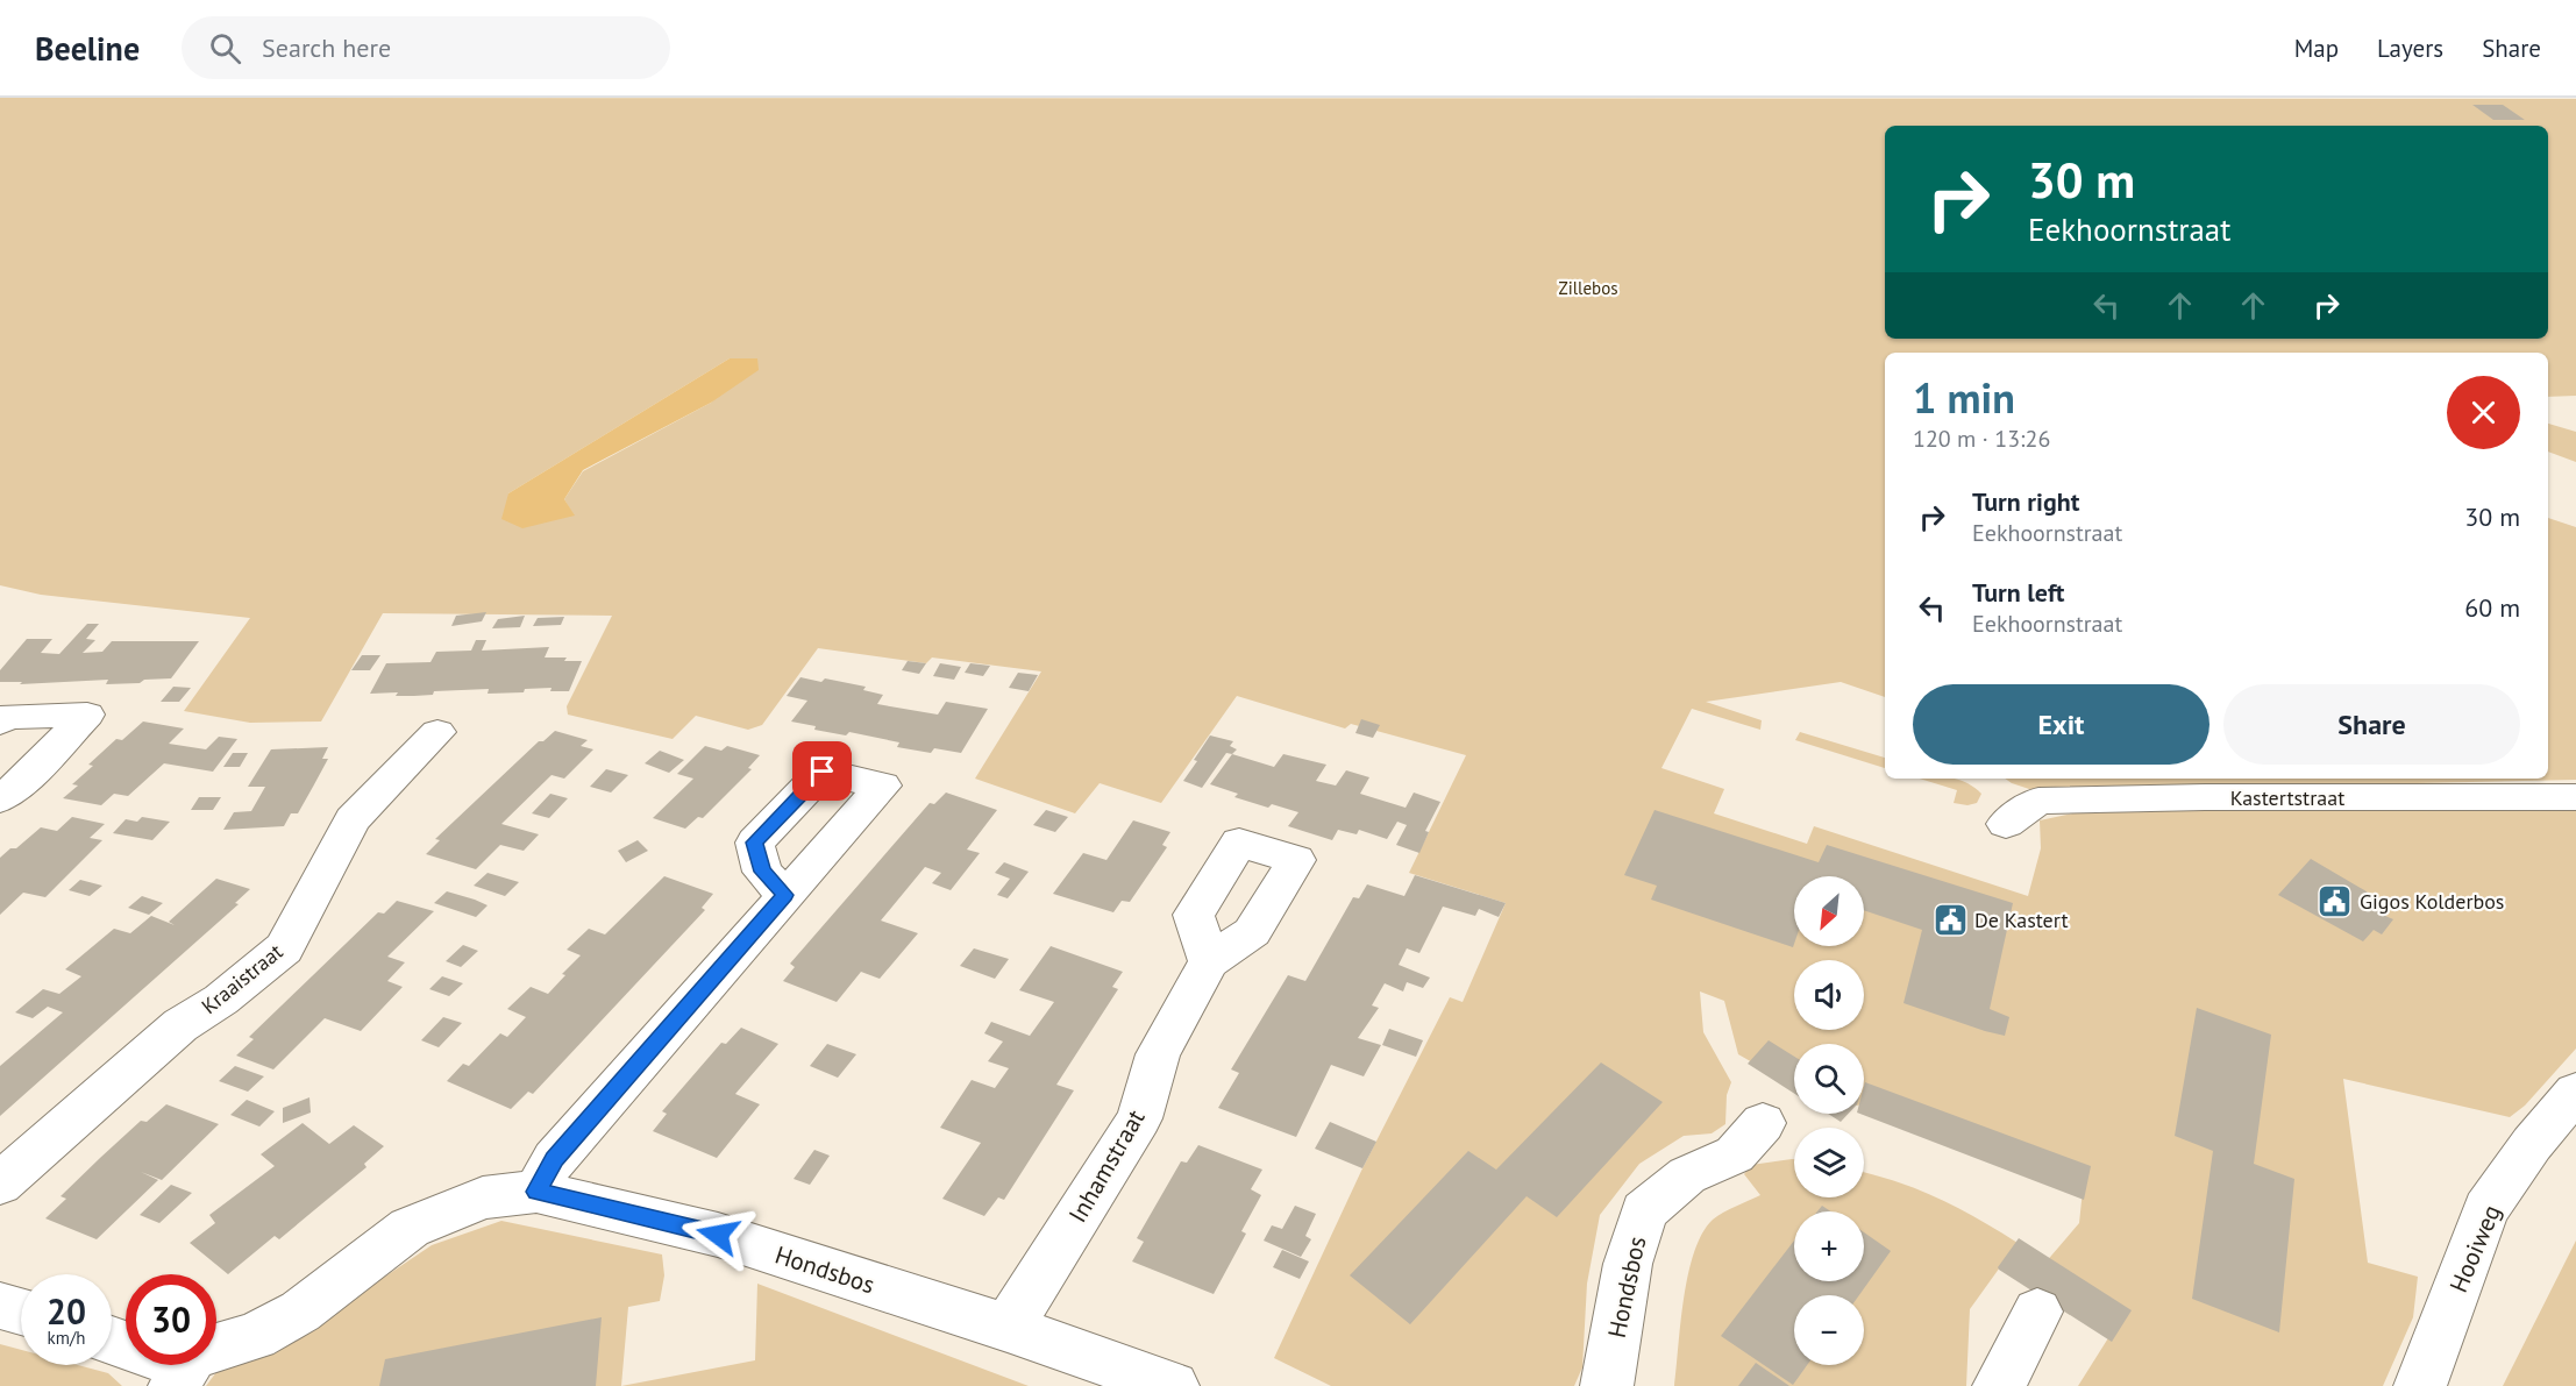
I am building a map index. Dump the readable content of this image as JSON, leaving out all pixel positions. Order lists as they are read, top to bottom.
{
  "streets": {
    "street": [
      "Kastertstraat",
      "Kraaistraat",
      "Inhamstraat",
      "Hooiweg",
      "Hondsbos"
    ]
  },
  "crossings": [
    ["Inhamstraat", "Hondsbos"]
  ],
  "parks": ["Zillebos"],
  "places": {
    "public building": ["Gigos Kolderbos", "De Kastert"]
  },
  "north": "bottom left",
  "page": {
    "header": "Beeline",
    "search": "Search here",
    "nav": ["Map", "Layers", "Share"],
    "turn": ["30 m", "Eekhoornstraat"],
    "heading": ["1 min", "120 m · 13:26"],
    "list": [
      {
        "name": "Turn right",
        "note": "Eekhoornstraat",
        "value": "30 m"
      },
      {
        "name": "Turn left",
        "note": "Eekhoornstraat",
        "value": "60 m"
      }
    ],
    "buttons": ["Exit", "Share"],
    "map_buttons": ["+", "−"],
    "speed": "20 km/h",
    "limit": "30"
  }
}
